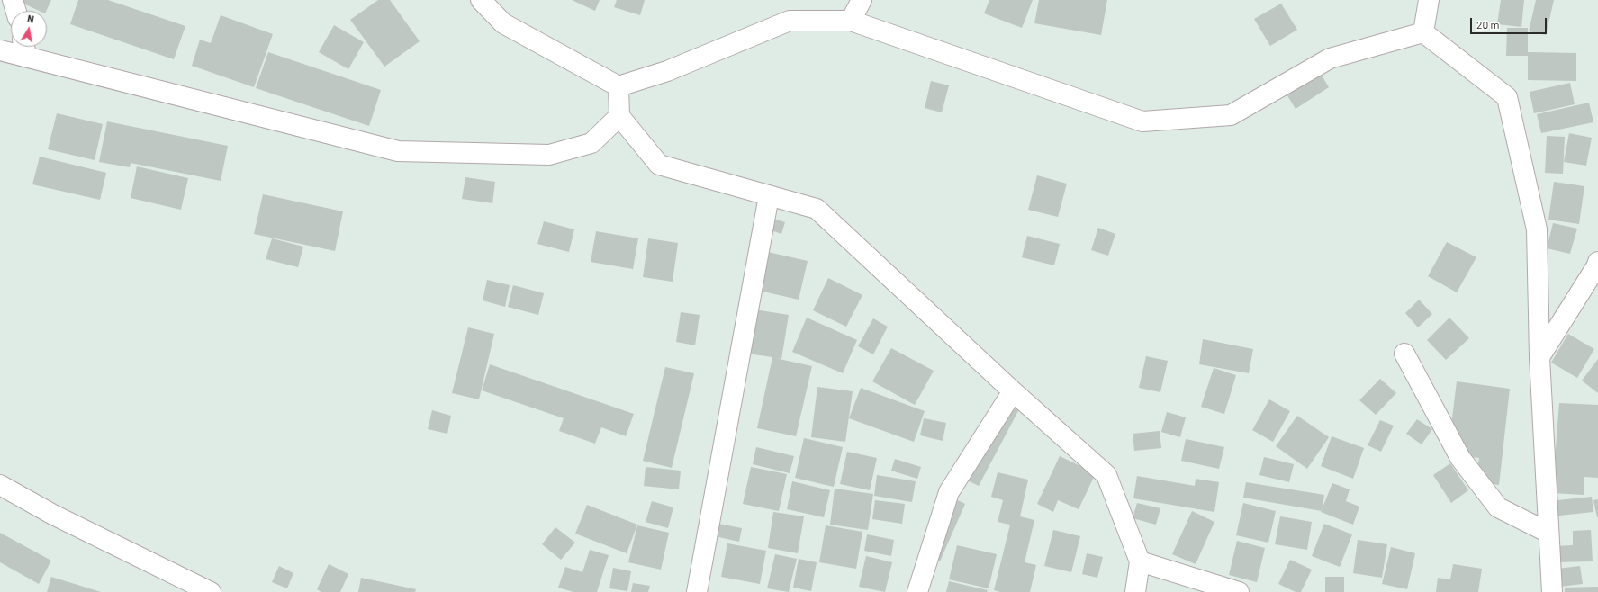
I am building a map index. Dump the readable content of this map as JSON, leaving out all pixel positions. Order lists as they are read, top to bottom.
{
  "scale_bar": "20 m",
  "north": "top"
}
